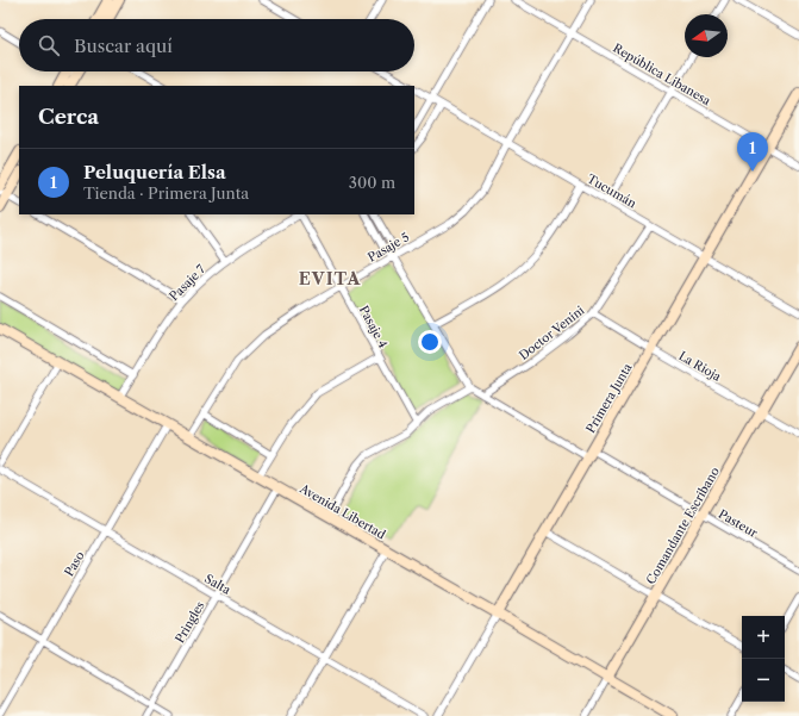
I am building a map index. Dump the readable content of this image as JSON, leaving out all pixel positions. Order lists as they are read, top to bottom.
{
  "streets": {
    "main road": ["Primera Junta", "Avenida Libertad", "Comandante Escribano"],
    "street": [
      "República Libanesa",
      "Tucumán",
      "Pasaje 5",
      "Pasaje 7",
      "Pasaje 4",
      "Doctor Venini",
      "La Rioja",
      "Pasteur",
      "Paso",
      "Salta",
      "Pringles"
    ]
  },
  "crossings": [
    ["República Libanesa", "Primera Junta"],
    ["Tucumán", "Pasaje 5"],
    ["Tucumán", "Doctor Venini"],
    ["Tucumán", "Primera Junta"],
    ["Pasaje 5", "Pasaje 4"],
    ["Pasaje 5", "Avenida Libertad"],
    ["Pasaje 7", "Avenida Libertad"],
    ["Doctor Venini", "La Rioja"],
    ["Doctor Venini", "Pasteur"],
    ["La Rioja", "Primera Junta"],
    ["La Rioja", "Comandante Escribano"],
    ["Primera Junta", "Avenida Libertad"],
    ["Primera Junta", "Pasteur"],
    ["Avenida Libertad", "Comandante Escribano"],
    ["Avenida Libertad", "Paso"],
    ["Avenida Libertad", "Pringles"],
    ["Pasteur", "Comandante Escribano"],
    ["Paso", "Salta"],
    ["Salta", "Pringles"]
  ],
  "districts": ["EVITA"],
  "north": "left",
  "page": {
    "search": "Buscar aquí",
    "heading": "Cerca",
    "pins": "1",
    "list": [
      {
        "mark": "1",
        "name": "Peluquería Elsa",
        "note": "Tienda · Primera Junta",
        "value": "300 m"
      }
    ],
    "map_buttons": ["+", "−"]
  }
}
